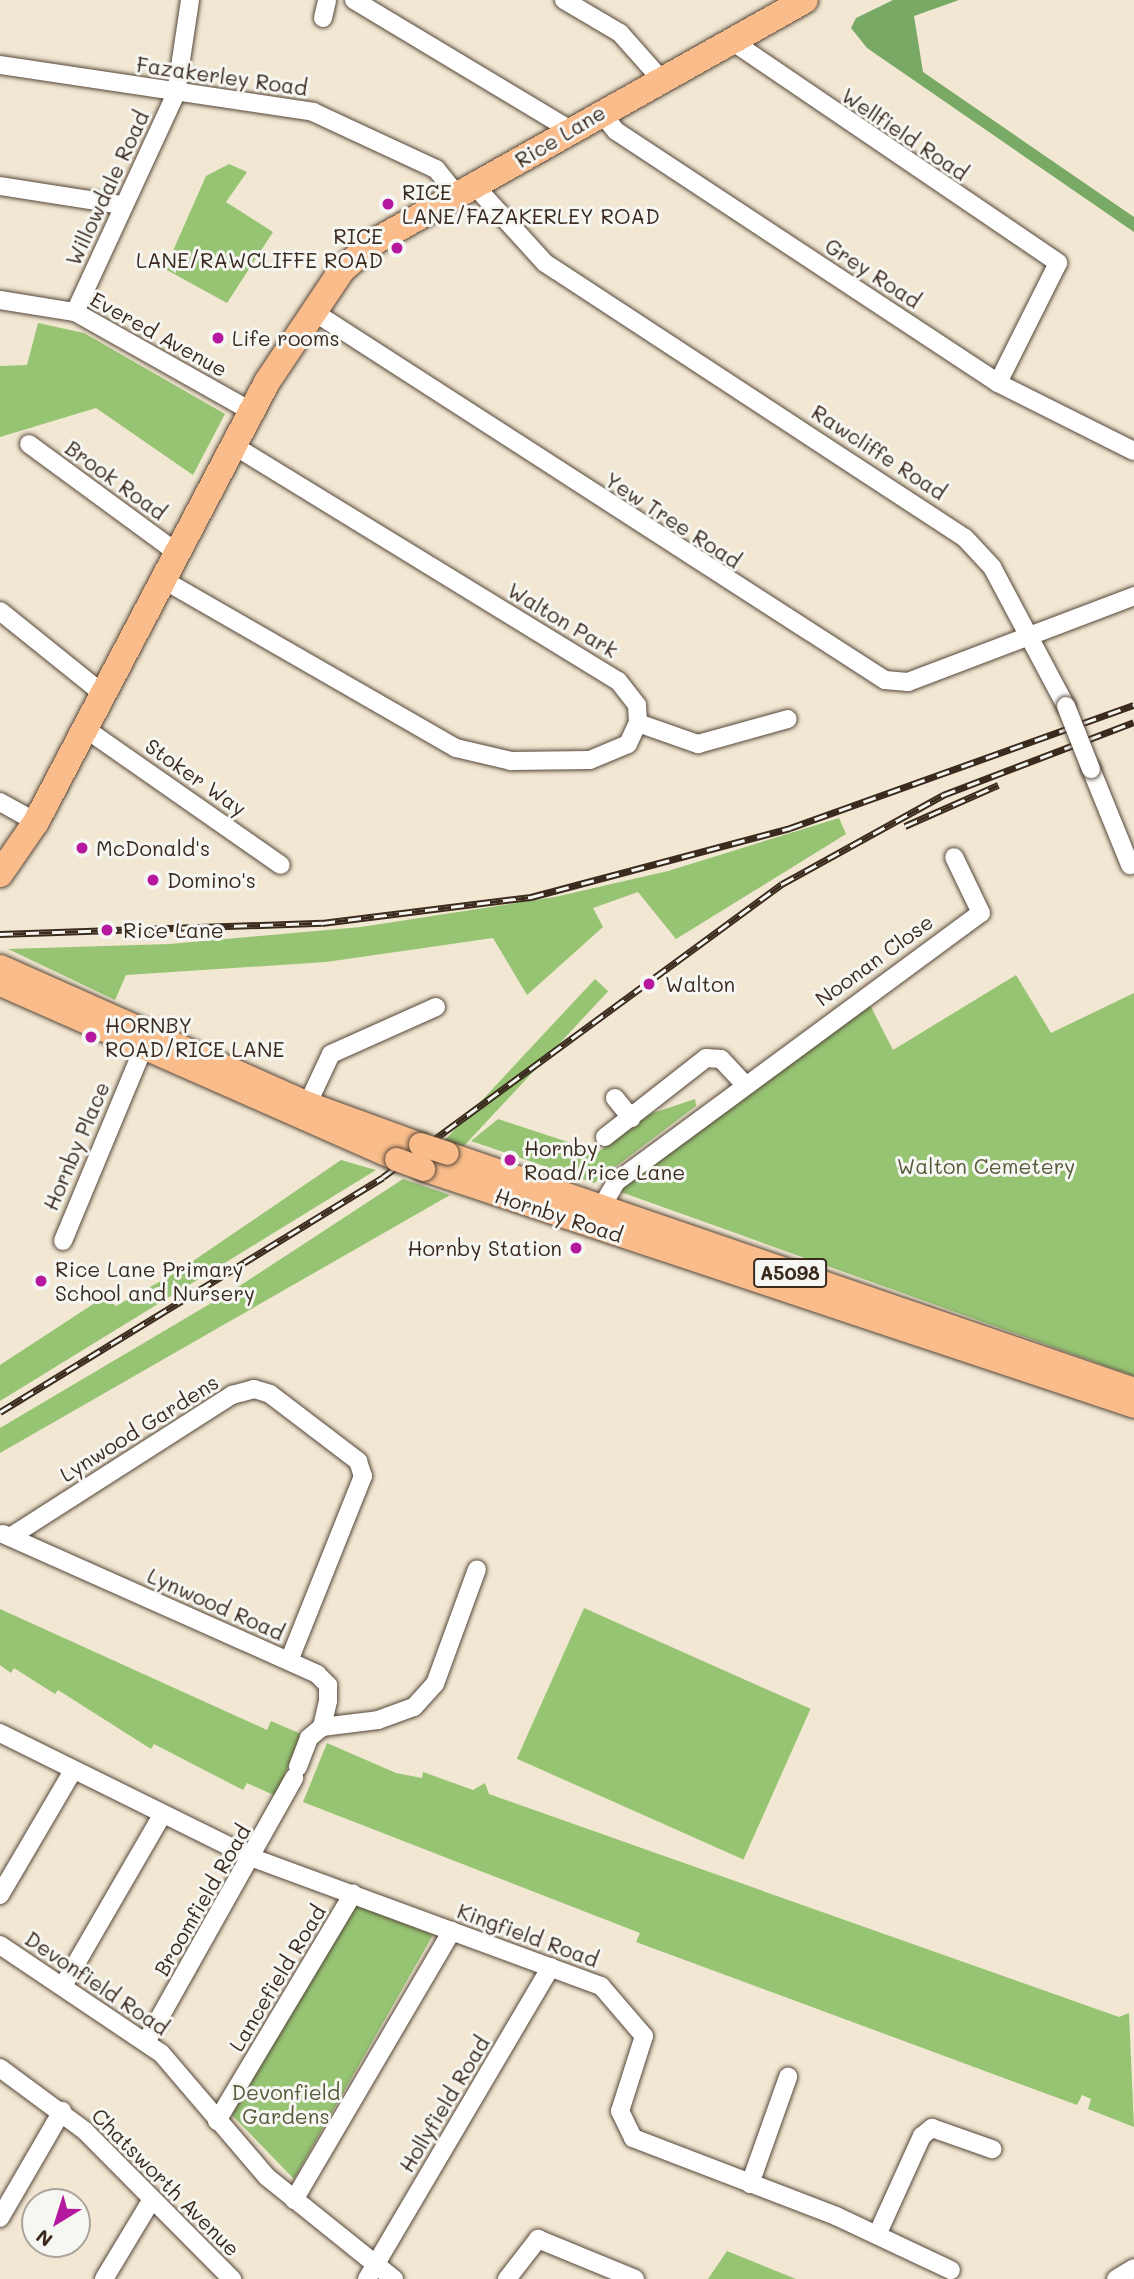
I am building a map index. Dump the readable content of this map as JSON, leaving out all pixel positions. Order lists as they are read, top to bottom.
{
  "streets": {
    "highway": ["Rice Lane"],
    "main road": ["Hornby Road", "A5098"],
    "street": [
      "Fazakerley Road",
      "Wellfield Road",
      "Willowdale Road",
      "Grey Road",
      "Evered Avenue",
      "Rawcliffe Road",
      "Brook Road",
      "Yew Tree Road",
      "Walton Park",
      "Stoker Way",
      "Noonan Close",
      "Hornby Place",
      "Lynwood Gardens",
      "Lynwood Road",
      "Broomfield Road",
      "Kingfield Road",
      "Lancefield Road",
      "Devonfield Road",
      "Hollyfield Road",
      "Chatsworth Avenue"
    ]
  },
  "crossings": [
    ["Fazakerley Road", "Rice Lane"],
    ["Fazakerley Road", "Willowdale Road"],
    ["Fazakerley Road", "Rawcliffe Road"],
    ["Wellfield Road", "Rice Lane"],
    ["Wellfield Road", "Grey Road"],
    ["Rice Lane", "Grey Road"],
    ["Rice Lane", "Evered Avenue"],
    ["Rice Lane", "Rawcliffe Road"],
    ["Rice Lane", "Brook Road"],
    ["Rice Lane", "Yew Tree Road"],
    ["Rice Lane", "Walton Park"],
    ["Rice Lane", "Stoker Way"],
    ["Willowdale Road", "Evered Avenue"],
    ["Rawcliffe Road", "Yew Tree Road"],
    ["Noonan Close", "Hornby Road"],
    ["Hornby Place", "Hornby Road"],
    ["Lynwood Gardens", "Lynwood Road"],
    ["Lynwood Road", "Broomfield Road"],
    ["Broomfield Road", "Kingfield Road"],
    ["Broomfield Road", "Devonfield Road"],
    ["Kingfield Road", "Lancefield Road"],
    ["Kingfield Road", "Hollyfield Road"],
    ["Lancefield Road", "Devonfield Road"],
    ["Devonfield Road", "Hollyfield Road"]
  ],
  "parks": ["Walton Cemetery", "Devonfield Gardens"],
  "places": [
    "RICE LANE/FAZAKERLEY ROAD",
    "RICE LANE/RAWCLIFFE ROAD",
    "Life rooms",
    "McDonald's",
    "Domino's",
    "Rice Lane",
    "Walton",
    "HORNBY ROAD/RICE LANE",
    "Hornby Road/rice Lane",
    "Hornby Station",
    "Rice Lane Primary School and Nursery"
  ],
  "north": "bottom left"
}
